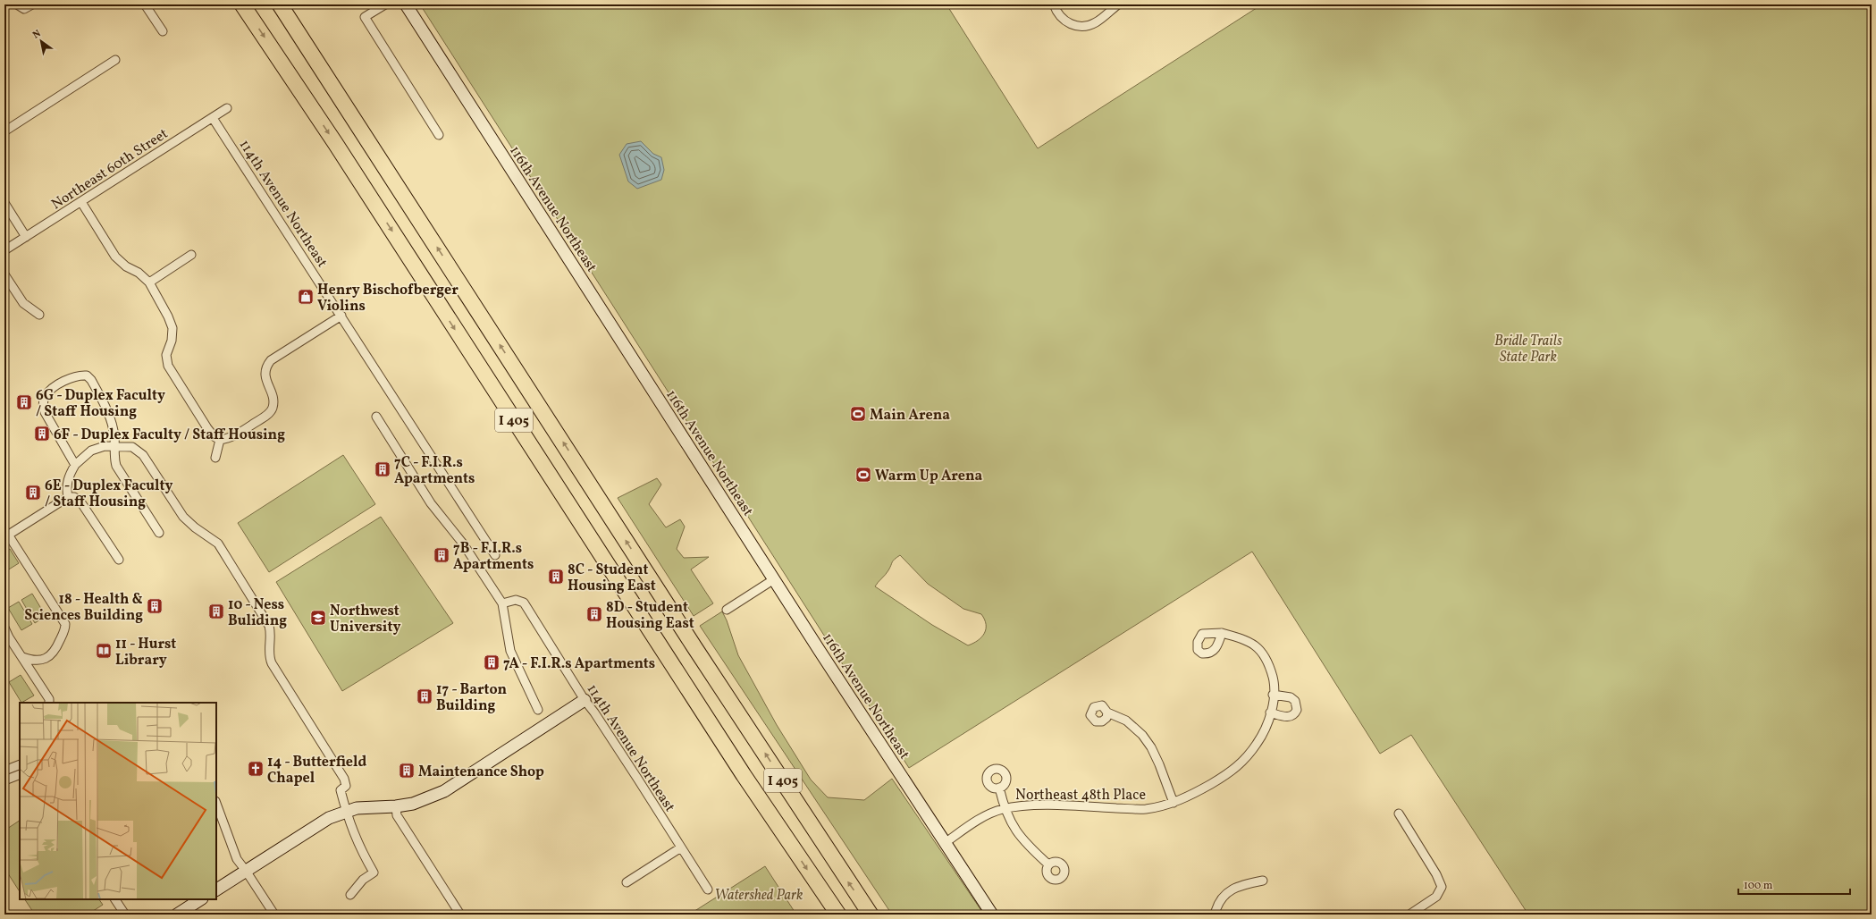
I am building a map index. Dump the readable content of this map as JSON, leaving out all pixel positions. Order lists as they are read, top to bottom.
{
  "streets": {
    "highway": ["I 405"],
    "street": [
      "Northeast 60th Street",
      "114th Avenue Northeast",
      "116th Avenue Northeast",
      "Northeast 48th Place"
    ]
  },
  "crossings": [
    ["Northeast 60th Street", "114th Avenue Northeast"],
    ["116th Avenue Northeast", "Northeast 48th Place"]
  ],
  "parks": ["Bridle Trails State Park", "Watershed Park"],
  "places": {
    "shop": ["Henry Bischofberger Violins"],
    "building": [
      "6G - Duplex Faculty / Staff Housing",
      "6F - Duplex Faculty / Staff Housing",
      "7C - F.I.R.s Apartments",
      "6E - Duplex Faculty / Staff Housing",
      "7B - F.I.R.s Apartments",
      "8C - Student Housing East",
      "18 - Health & Sciences Building",
      "10 - Ness Buliding",
      "8D - Student Housing East",
      "7A - F.I.R.s Apartments",
      "17 - Barton Building",
      "Maintenance Shop"
    ],
    "sports": ["Main Arena", "Warm Up Arena"],
    "school or university": ["Northwest University"],
    "library": ["11 - Hurst Library"],
    "church": ["14 - Butterfield Chapel"]
  },
  "scale_bar": "100 m",
  "north": "top left"
}
